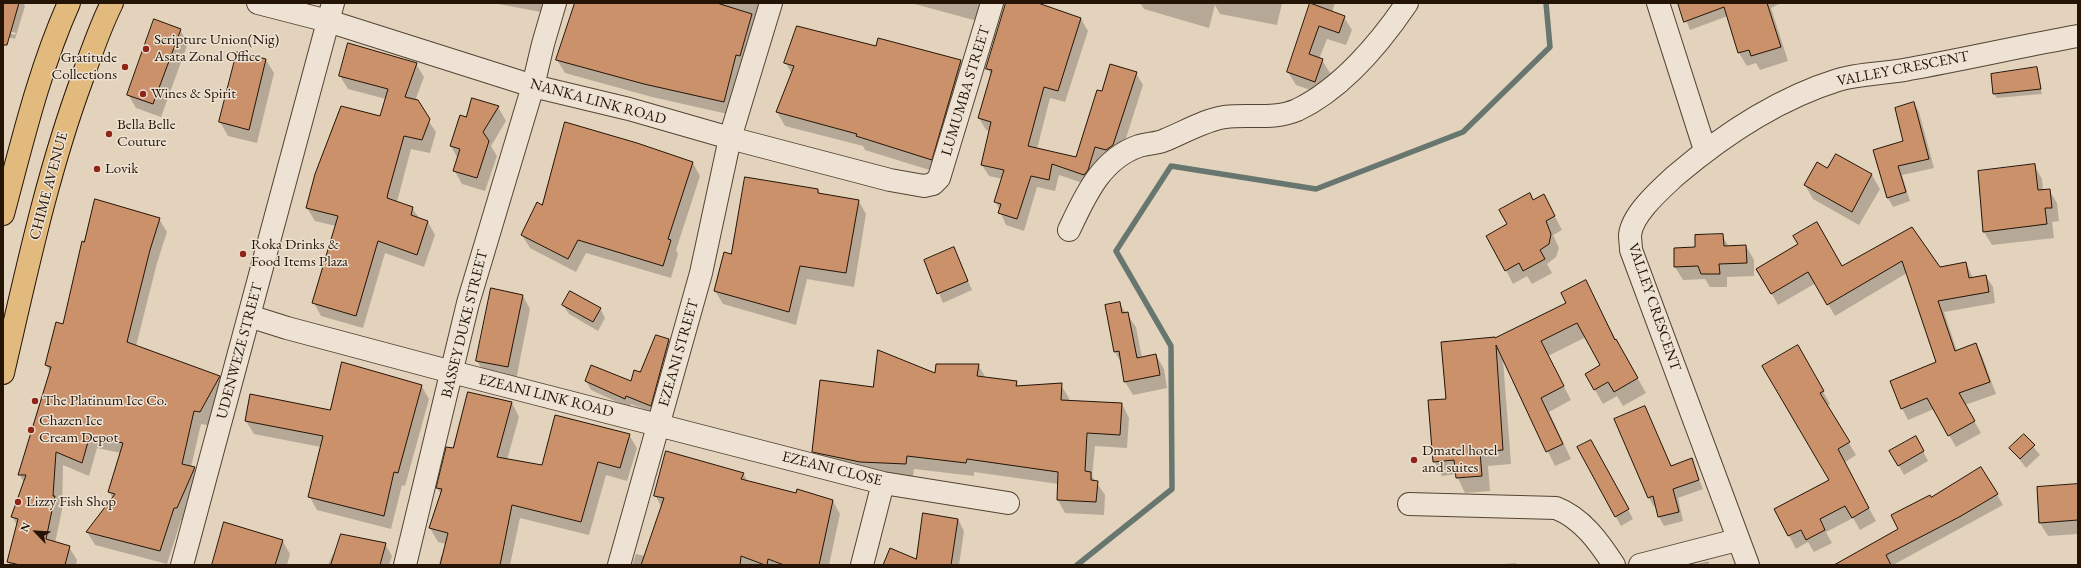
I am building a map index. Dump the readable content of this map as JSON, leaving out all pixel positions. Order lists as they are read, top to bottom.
{
  "streets": {
    "main road": ["CHIME AVENUE"],
    "street": [
      "VALLEY CRESCENT",
      "LUMUMBA STREET",
      "NANKA LINK ROAD",
      "BASSEY DUKE STREET",
      "UDENWEZE STREET",
      "EZEANI STREET",
      "EZEANI LINK ROAD",
      "EZEANI CLOSE"
    ]
  },
  "crossings": [
    ["LUMUMBA STREET", "NANKA LINK ROAD"],
    ["NANKA LINK ROAD", "BASSEY DUKE STREET"],
    ["NANKA LINK ROAD", "UDENWEZE STREET"],
    ["NANKA LINK ROAD", "EZEANI STREET"],
    ["BASSEY DUKE STREET", "EZEANI LINK ROAD"],
    ["UDENWEZE STREET", "EZEANI LINK ROAD"],
    ["EZEANI STREET", "EZEANI LINK ROAD"],
    ["EZEANI STREET", "EZEANI CLOSE"],
    ["EZEANI LINK ROAD", "EZEANI CLOSE"]
  ],
  "places": [
    "Scripture Union(Nig) Asata Zonal Office",
    "Gratitude Collections",
    "Wines & Spirit",
    "Bella Belle Couture",
    "Lovik",
    "Roka Drinks & Food Items Plaza",
    "The Platinum Ice Co.",
    "Chazen Ice Cream Depot",
    "Dmatel hotel and suites",
    "Lizzy Fish Shop"
  ],
  "north": "top left"
}
